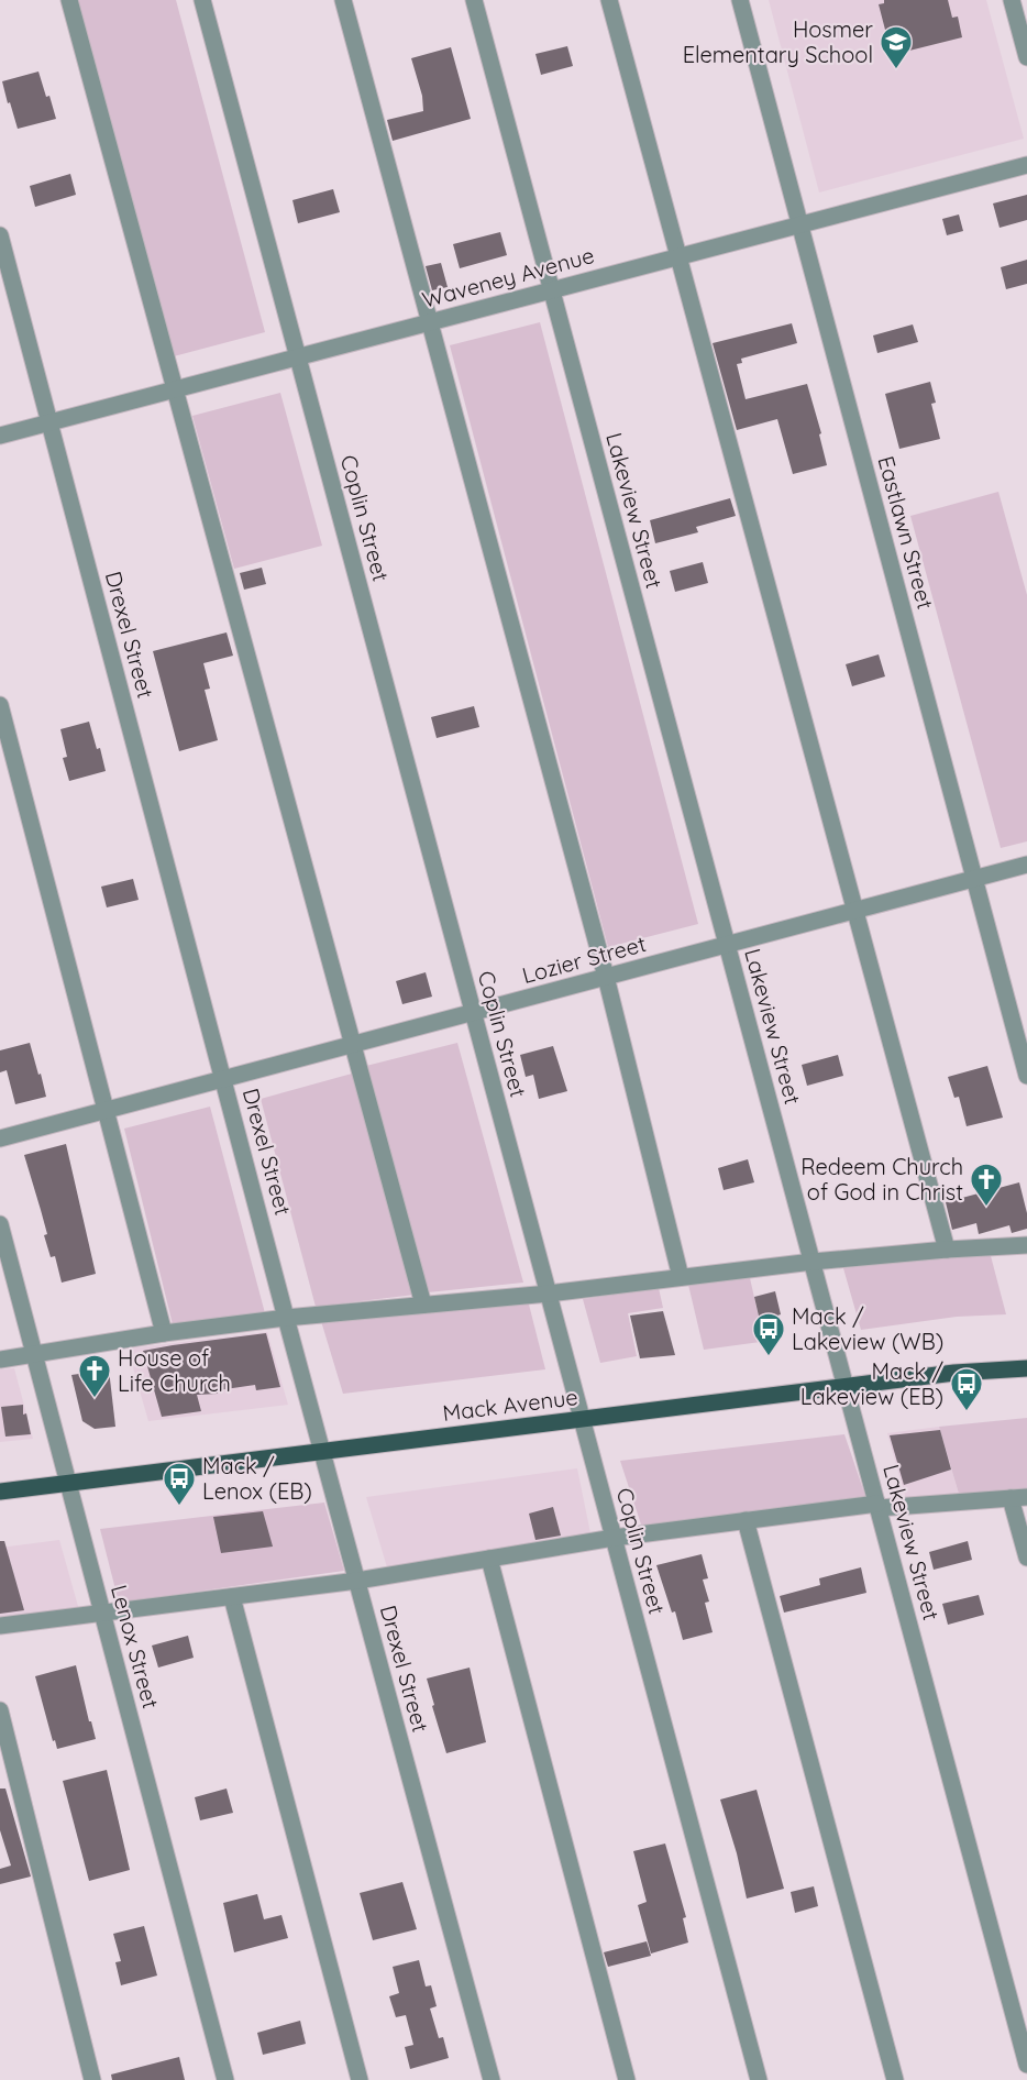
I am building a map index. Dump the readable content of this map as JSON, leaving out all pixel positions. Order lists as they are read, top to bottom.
{
  "streets": {
    "main road": ["Mack Avenue"],
    "street": [
      "Waveney Avenue",
      "Lakeview Street",
      "Coplin Street",
      "Eastlawn Street",
      "Drexel Street",
      "Lozier Street",
      "Lenox Street"
    ]
  },
  "crossings": [
    ["Waveney Avenue", "Lakeview Street"],
    ["Waveney Avenue", "Coplin Street"],
    ["Waveney Avenue", "Eastlawn Street"],
    ["Waveney Avenue", "Drexel Street"],
    ["Lakeview Street", "Lozier Street"],
    ["Lakeview Street", "Mack Avenue"],
    ["Coplin Street", "Lozier Street"],
    ["Coplin Street", "Mack Avenue"],
    ["Eastlawn Street", "Lozier Street"],
    ["Drexel Street", "Lozier Street"],
    ["Drexel Street", "Mack Avenue"],
    ["Mack Avenue", "Lenox Street"]
  ],
  "places": {
    "school or university": ["Hosmer Elementary School"],
    "church": ["Redeem Church of God in Christ", "House of Life Church"],
    "bus stop": ["Mack / Lakeview (WB)", "Mack / Lakeview (EB)", "Mack / Lenox (EB)"]
  }
}
